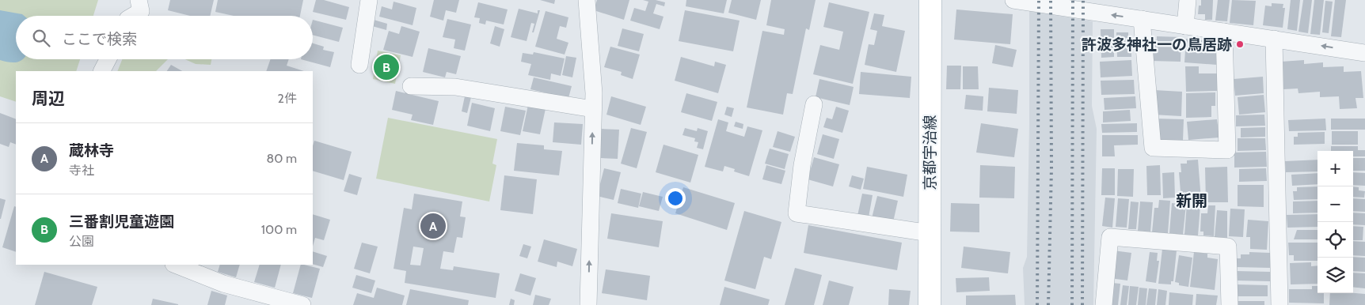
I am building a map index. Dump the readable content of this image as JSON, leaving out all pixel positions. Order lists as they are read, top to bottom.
{
  "streets": {
    "main road": ["京都宇治線"]
  },
  "districts": ["新開"],
  "places": ["許波多神社一の鳥居跡"],
  "page": {
    "search": "ここで検索",
    "pins": ["B", "A"],
    "heading": ["周辺", "2件"],
    "list": [
      {
        "mark": "A",
        "name": "蔵林寺",
        "note": "寺社",
        "value": "80 m"
      },
      {
        "mark": "B",
        "name": "三番割児童遊園",
        "note": "公園",
        "value": "100 m"
      }
    ],
    "map_buttons": ["+", "−"]
  }
}
